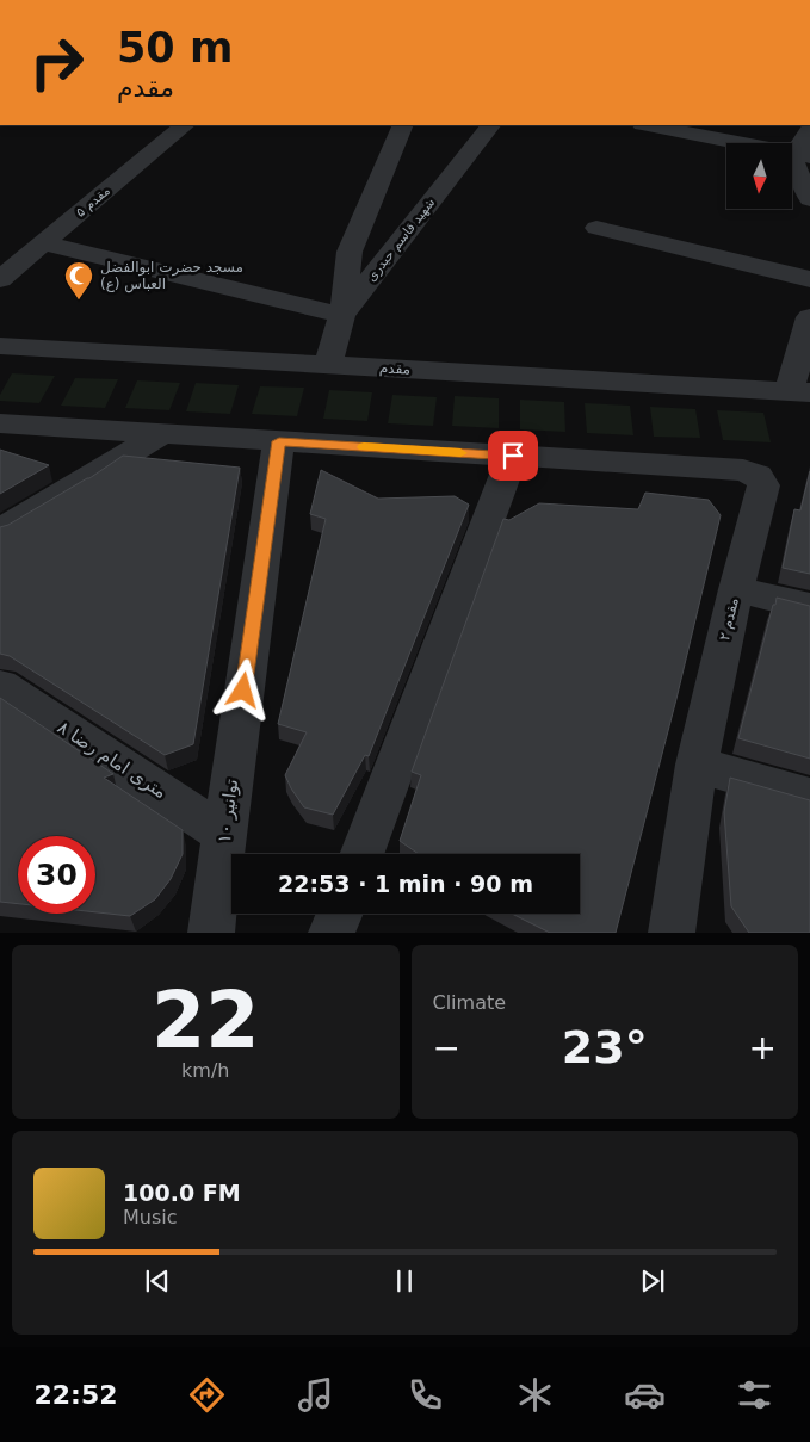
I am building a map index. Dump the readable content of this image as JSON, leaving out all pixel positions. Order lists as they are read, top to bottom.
{
  "streets": {
    "street": [
      "مقدم ۵",
      "شهید قاسم حیدری",
      "مقدم",
      "مقدم ۲",
      "۸ متری امام رضا",
      "توانیر ۱۰"
    ]
  },
  "crossings": [
    ["شهید قاسم حیدری", "مقدم"],
    ["۸ متری امام رضا", "توانیر ۱۰"]
  ],
  "places": {
    "mosque": ["مسجد حضرت ابوالفضل العباس (ع)"]
  },
  "north": "bottom",
  "page": {
    "turn": ["50 m", "مقدم"],
    "limit": "30",
    "trip": "22:53 · 1 min · 90 m",
    "tile": [
      ["22", "km/h"],
      "Climate"
    ],
    "heat": ["−", "23°", "+"],
    "song": ["100.0 FM", "Music"],
    "tabs": "22:52"
  }
}
